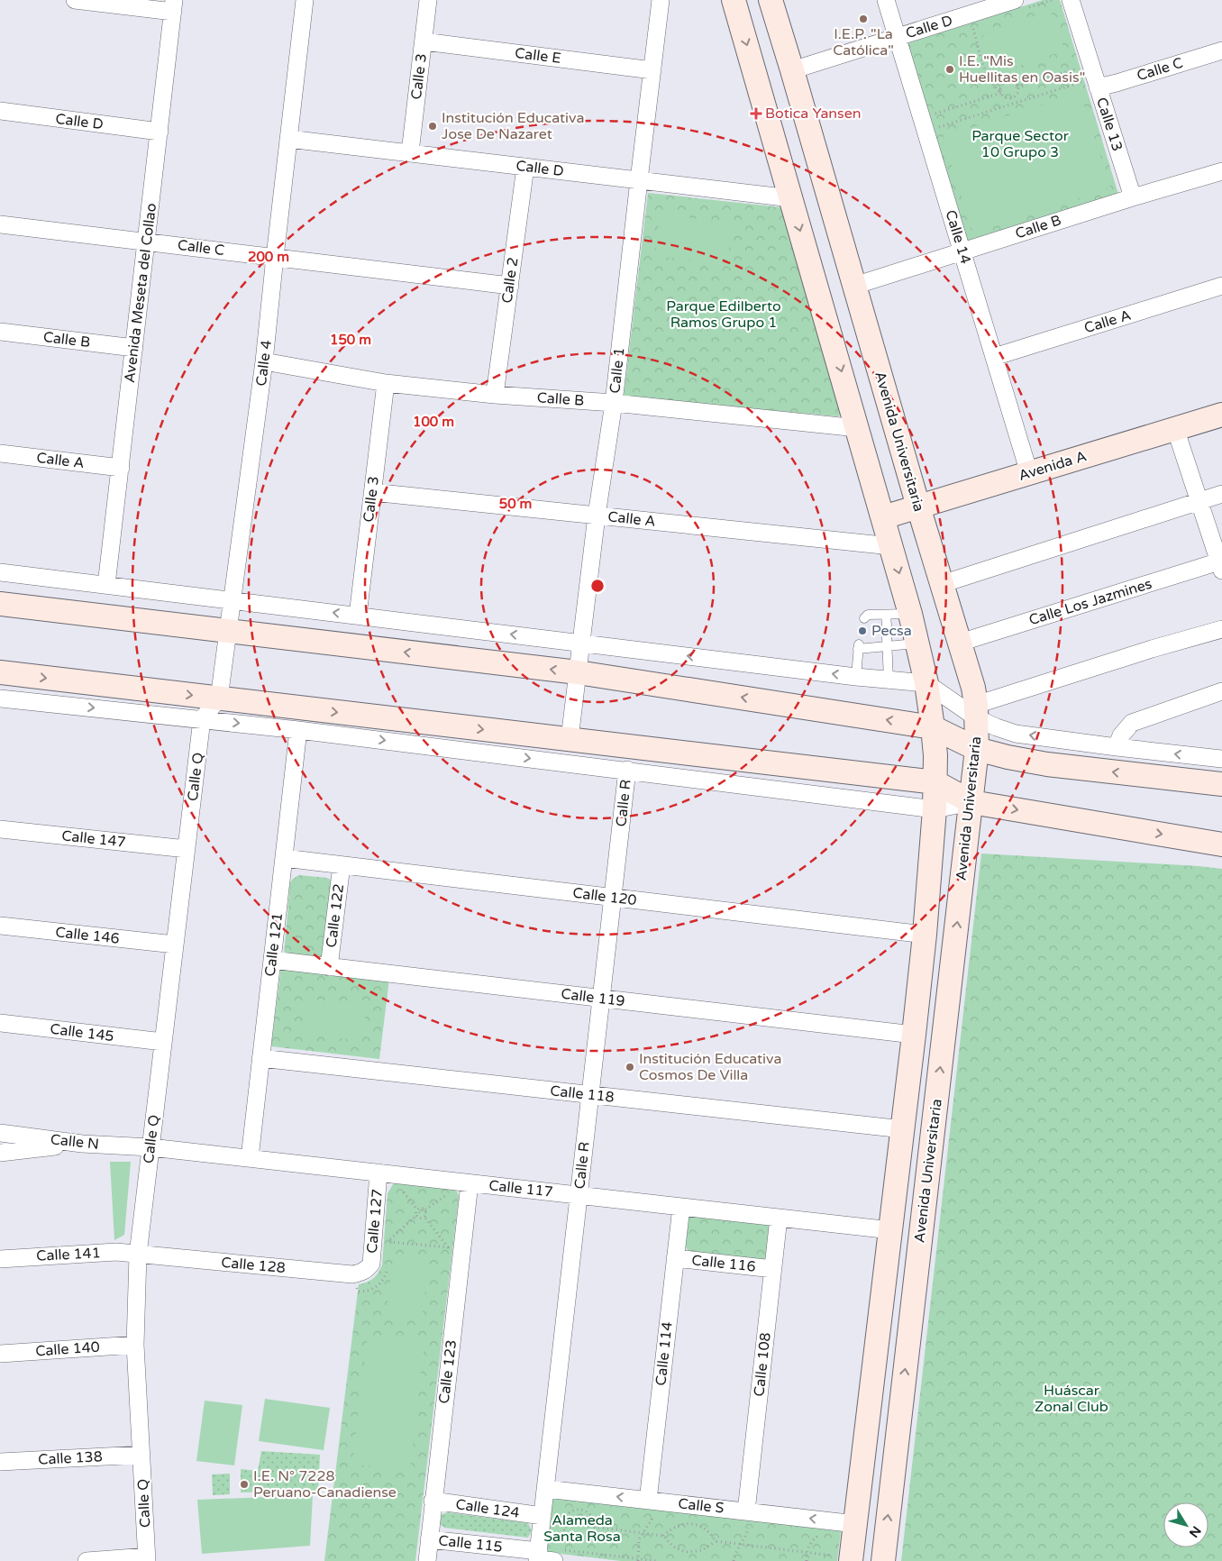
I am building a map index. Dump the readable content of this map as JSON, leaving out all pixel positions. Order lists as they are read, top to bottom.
{
  "streets": {
    "street": [
      "Calle D",
      "Calle E",
      "Calle C",
      "Calle 3",
      "Calle 13",
      "Calle B",
      "Calle 14",
      "Calle 2",
      "Avenida Meseta del Collao",
      "Calle A",
      "Calle 4",
      "Calle 1",
      "Avenida Universitaria",
      "Avenida A",
      "Calle Los Jazmines",
      "Calle Q",
      "Calle R",
      "Calle 147",
      "Calle 120",
      "Calle 122",
      "Calle 146",
      "Calle 121",
      "Calle 119",
      "Calle 145",
      "Calle 118",
      "Calle N",
      "Calle 117",
      "Calle 127",
      "Calle 141",
      "Calle 116",
      "Calle 128",
      "Calle 140",
      "Calle 114",
      "Calle 108",
      "Calle 123",
      "Calle 138",
      "Calle S",
      "Calle 124",
      "Calle 115"
    ]
  },
  "crossings": [
    ["Calle D", "Calle 3"],
    ["Calle D", "Calle 14"],
    ["Calle D", "Calle 2"],
    ["Calle D", "Avenida Meseta del Collao"],
    ["Calle D", "Calle 4"],
    ["Calle D", "Calle 1"],
    ["Calle D", "Avenida Universitaria"],
    ["Calle E", "Calle 3"],
    ["Calle E", "Calle 1"],
    ["Calle C", "Calle 13"],
    ["Calle C", "Calle 2"],
    ["Calle C", "Avenida Meseta del Collao"],
    ["Calle C", "Calle 4"],
    ["Calle 3", "Calle B"],
    ["Calle 3", "Calle A"],
    ["Calle 13", "Calle B"],
    ["Calle B", "Calle 14"],
    ["Calle B", "Calle 2"],
    ["Calle B", "Avenida Meseta del Collao"],
    ["Calle B", "Calle 4"],
    ["Calle B", "Calle 1"],
    ["Calle B", "Avenida Universitaria"],
    ["Calle 14", "Calle A"],
    ["Calle 14", "Avenida A"],
    ["Avenida Meseta del Collao", "Calle A"],
    ["Calle A", "Calle 1"],
    ["Calle A", "Avenida Universitaria"],
    ["Avenida Universitaria", "Avenida A"],
    ["Avenida Universitaria", "Calle Los Jazmines"],
    ["Avenida Universitaria", "Calle 120"],
    ["Avenida Universitaria", "Calle 119"],
    ["Avenida Universitaria", "Calle 118"],
    ["Avenida Universitaria", "Calle 117"],
    ["Avenida Universitaria", "Calle S"],
    ["Calle Q", "Calle 147"],
    ["Calle Q", "Calle 146"],
    ["Calle Q", "Calle 145"],
    ["Calle Q", "Calle N"],
    ["Calle Q", "Calle 117"],
    ["Calle Q", "Calle 141"],
    ["Calle Q", "Calle 128"],
    ["Calle Q", "Calle 140"],
    ["Calle Q", "Calle 138"],
    ["Calle R", "Calle 120"],
    ["Calle R", "Calle 119"],
    ["Calle R", "Calle 118"],
    ["Calle R", "Calle 117"],
    ["Calle R", "Calle S"],
    ["Calle R", "Calle 124"],
    ["Calle R", "Calle 115"],
    ["Calle 120", "Calle 122"],
    ["Calle 120", "Calle 121"],
    ["Calle 122", "Calle 119"],
    ["Calle 121", "Calle 119"],
    ["Calle 121", "Calle 118"],
    ["Calle 121", "Calle 117"],
    ["Calle N", "Calle 117"],
    ["Calle 117", "Calle 127"],
    ["Calle 117", "Calle 114"],
    ["Calle 117", "Calle 108"],
    ["Calle 117", "Calle 123"],
    ["Calle 127", "Calle 128"],
    ["Calle 141", "Calle 128"],
    ["Calle 116", "Calle 114"],
    ["Calle 116", "Calle 108"],
    ["Calle 114", "Calle S"],
    ["Calle 108", "Calle S"],
    ["Calle 123", "Calle 124"],
    ["Calle 123", "Calle 115"]
  ],
  "one_way": ["Calle S"],
  "parks": [
    "Parque Sector 10 Grupo 3",
    "Parque Edilberto Ramos Grupo 1",
    "Huáscar Zonal Club",
    "Alameda Santa Rosa"
  ],
  "places": {
    "other": [
      "I.E.P. \"La Católica\"",
      "I.E. \"Mis Huellitas en Oasis\"",
      "Institución Educativa Jose De Nazaret",
      "Pecsa",
      "Institución Educativa Cosmos De Villa",
      "I.E. N° 7228 Peruano-Canadiense"
    ],
    "health": ["Botica Yansen"]
  },
  "north": "bottom right",
  "rings": [
    "200 m",
    "150 m",
    "100 m",
    "50 m"
  ]
}
